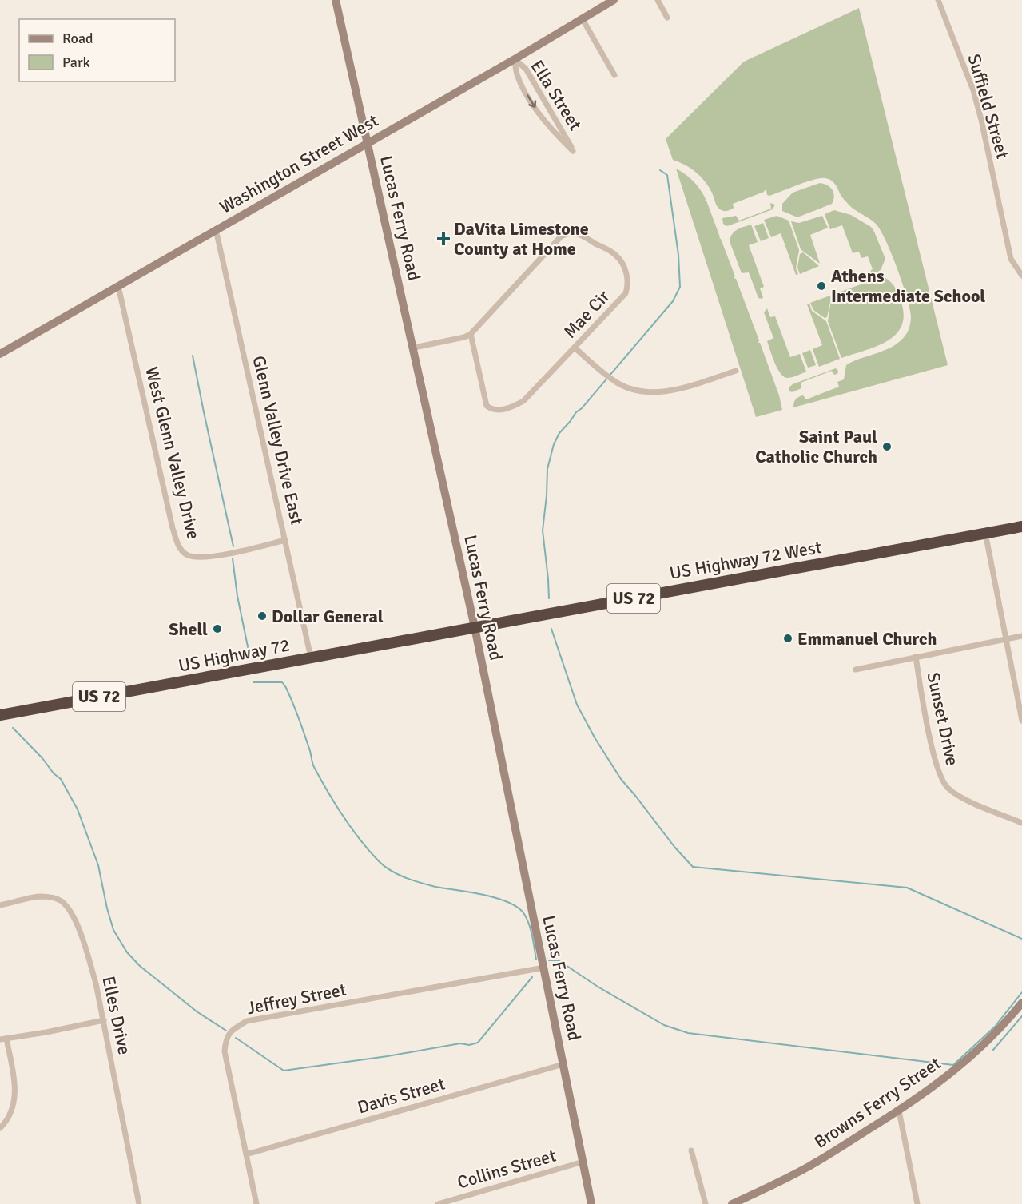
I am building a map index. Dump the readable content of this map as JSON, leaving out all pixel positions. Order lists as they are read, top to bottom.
{
  "streets": {
    "highway": ["US Highway 72 West", "US 72", "US Highway 72"],
    "street": [
      "Ella Street",
      "Suffield Street",
      "Washington Street West",
      "Lucas Ferry Road",
      "Mae Cir",
      "Glenn Valley Drive East",
      "West Glenn Valley Drive",
      "Sunset Drive",
      "Jeffrey Street",
      "Elles Drive",
      "Davis Street",
      "Browns Ferry Street",
      "Collins Street"
    ]
  },
  "crossings": [
    ["Ella Street", "Washington Street West"],
    ["Washington Street West", "Lucas Ferry Road"],
    ["Washington Street West", "Glenn Valley Drive East"],
    ["Washington Street West", "West Glenn Valley Drive"],
    ["Lucas Ferry Road", "US Highway 72 West"],
    ["Lucas Ferry Road", "US Highway 72"],
    ["Lucas Ferry Road", "Jeffrey Street"],
    ["Lucas Ferry Road", "Davis Street"],
    ["Lucas Ferry Road", "Collins Street"],
    ["Glenn Valley Drive East", "West Glenn Valley Drive"],
    ["Glenn Valley Drive East", "US Highway 72"],
    ["US Highway 72 West", "US Highway 72"],
    ["Jeffrey Street", "Davis Street"]
  ],
  "places": {
    "health": ["DaVita Limestone County at Home"],
    "other": [
      "Athens Intermediate School",
      "Saint Paul Catholic Church",
      "Dollar General",
      "Shell",
      "Emmanuel Church"
    ]
  },
  "legend": ["Road", "Park"]
}
